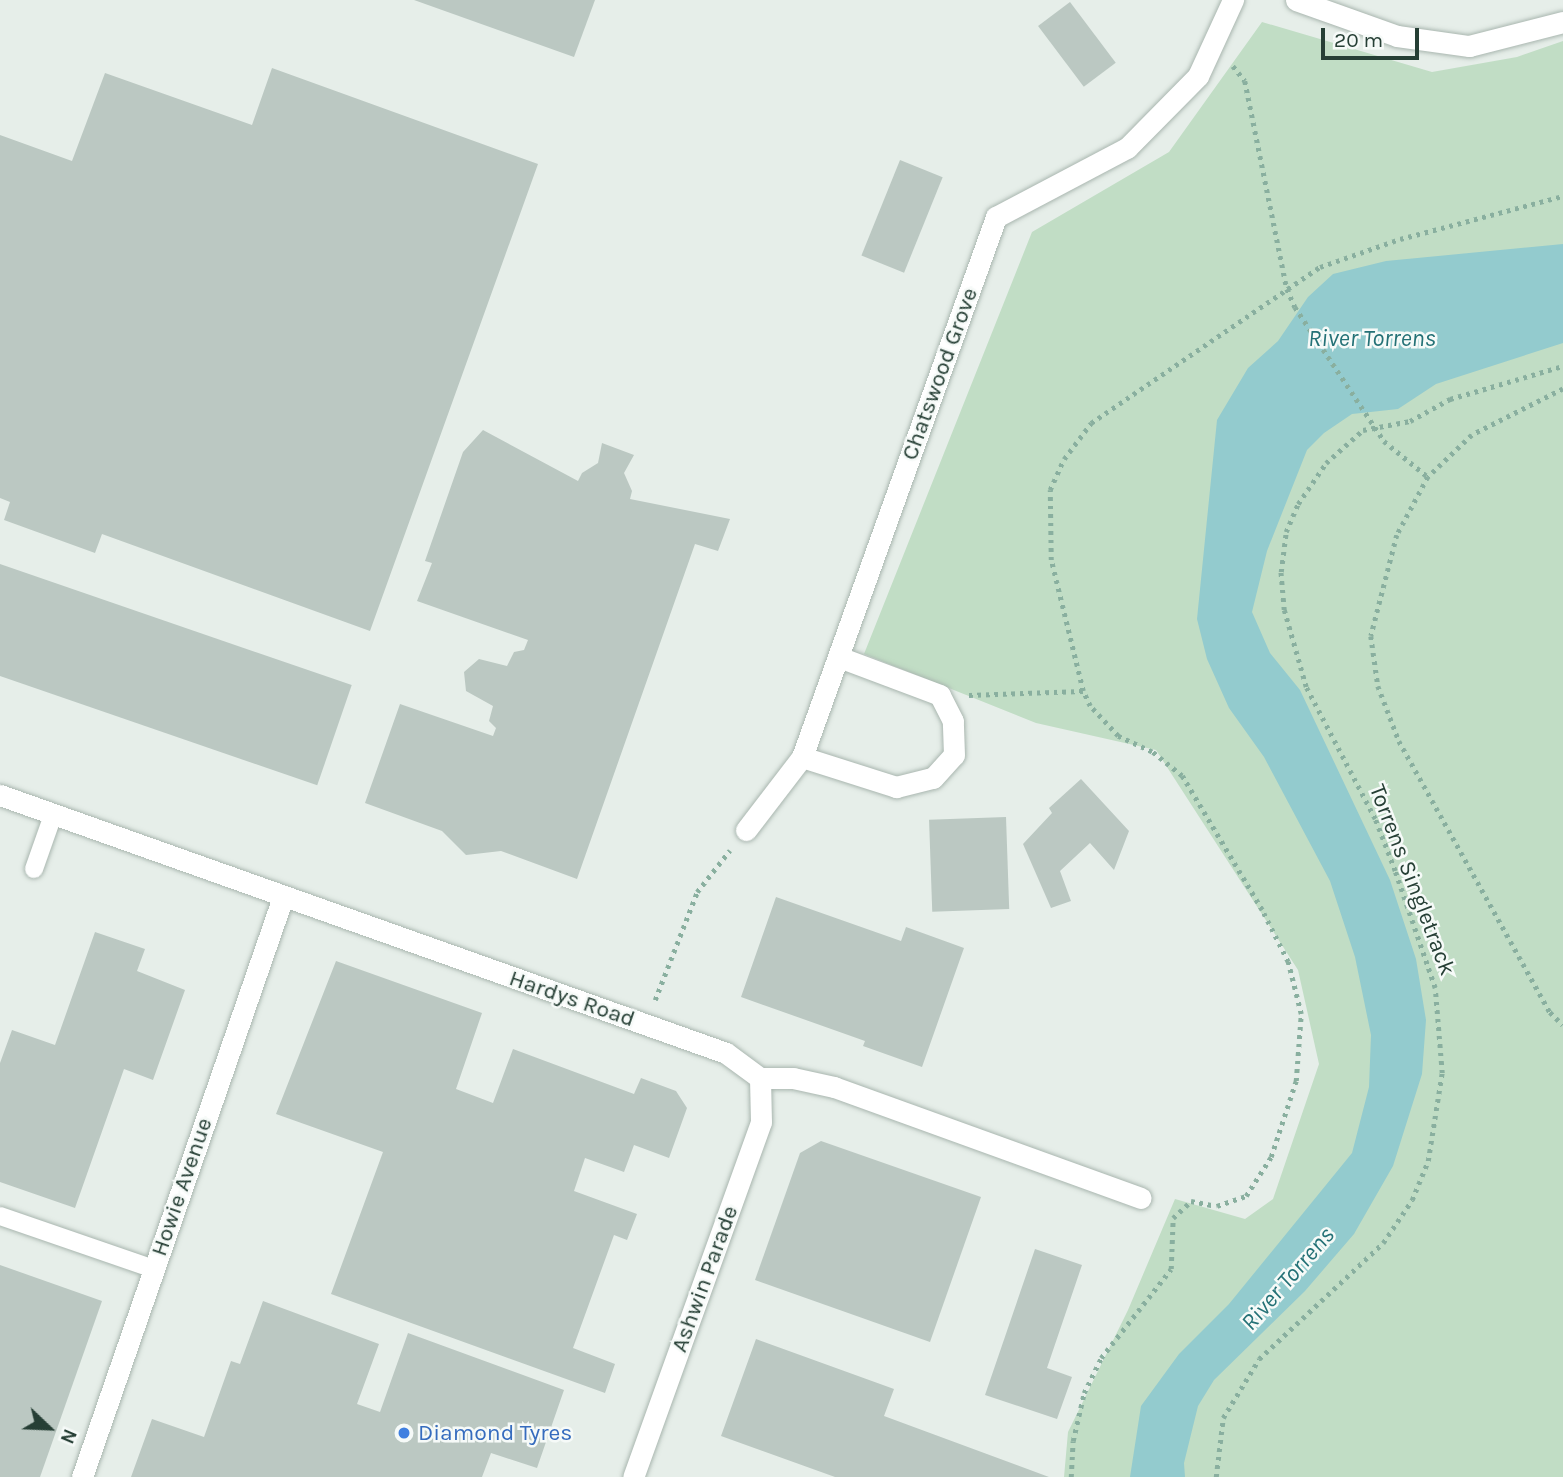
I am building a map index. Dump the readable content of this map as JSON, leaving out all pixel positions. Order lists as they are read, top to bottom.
{
  "streets": {
    "street": [
      "Chatswood Grove",
      "Hardys Road",
      "Howie Avenue",
      "Ashwin Parade"
    ],
    "path": ["Torrens Singletrack"]
  },
  "crossings": [
    ["Hardys Road", "Howie Avenue"],
    ["Hardys Road", "Ashwin Parade"]
  ],
  "water": ["River Torrens"],
  "places": ["Diamond Tyres"],
  "scale_bar": "20 m",
  "north": "bottom right"
}
